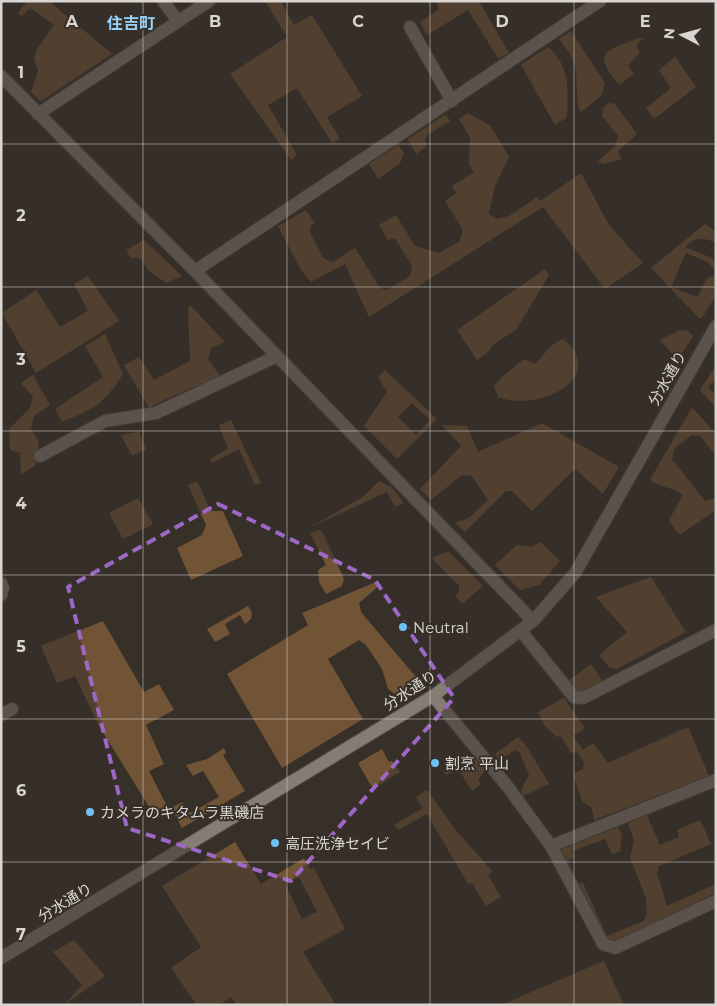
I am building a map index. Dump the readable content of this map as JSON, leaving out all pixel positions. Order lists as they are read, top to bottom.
{
  "streets": {
    "street": ["分水通り"]
  },
  "districts": ["住吉町"],
  "places": [
    "Neutral",
    "割烹 平山",
    "カメラのキタムラ黒磯店",
    "高圧洗浄セイビ"
  ],
  "north": "left",
  "grid": {
    "columns": [
      "A",
      "B",
      "C",
      "D",
      "E"
    ],
    "rows": [
      "1",
      "2",
      "3",
      "4",
      "5",
      "6",
      "7"
    ]
  }
}
